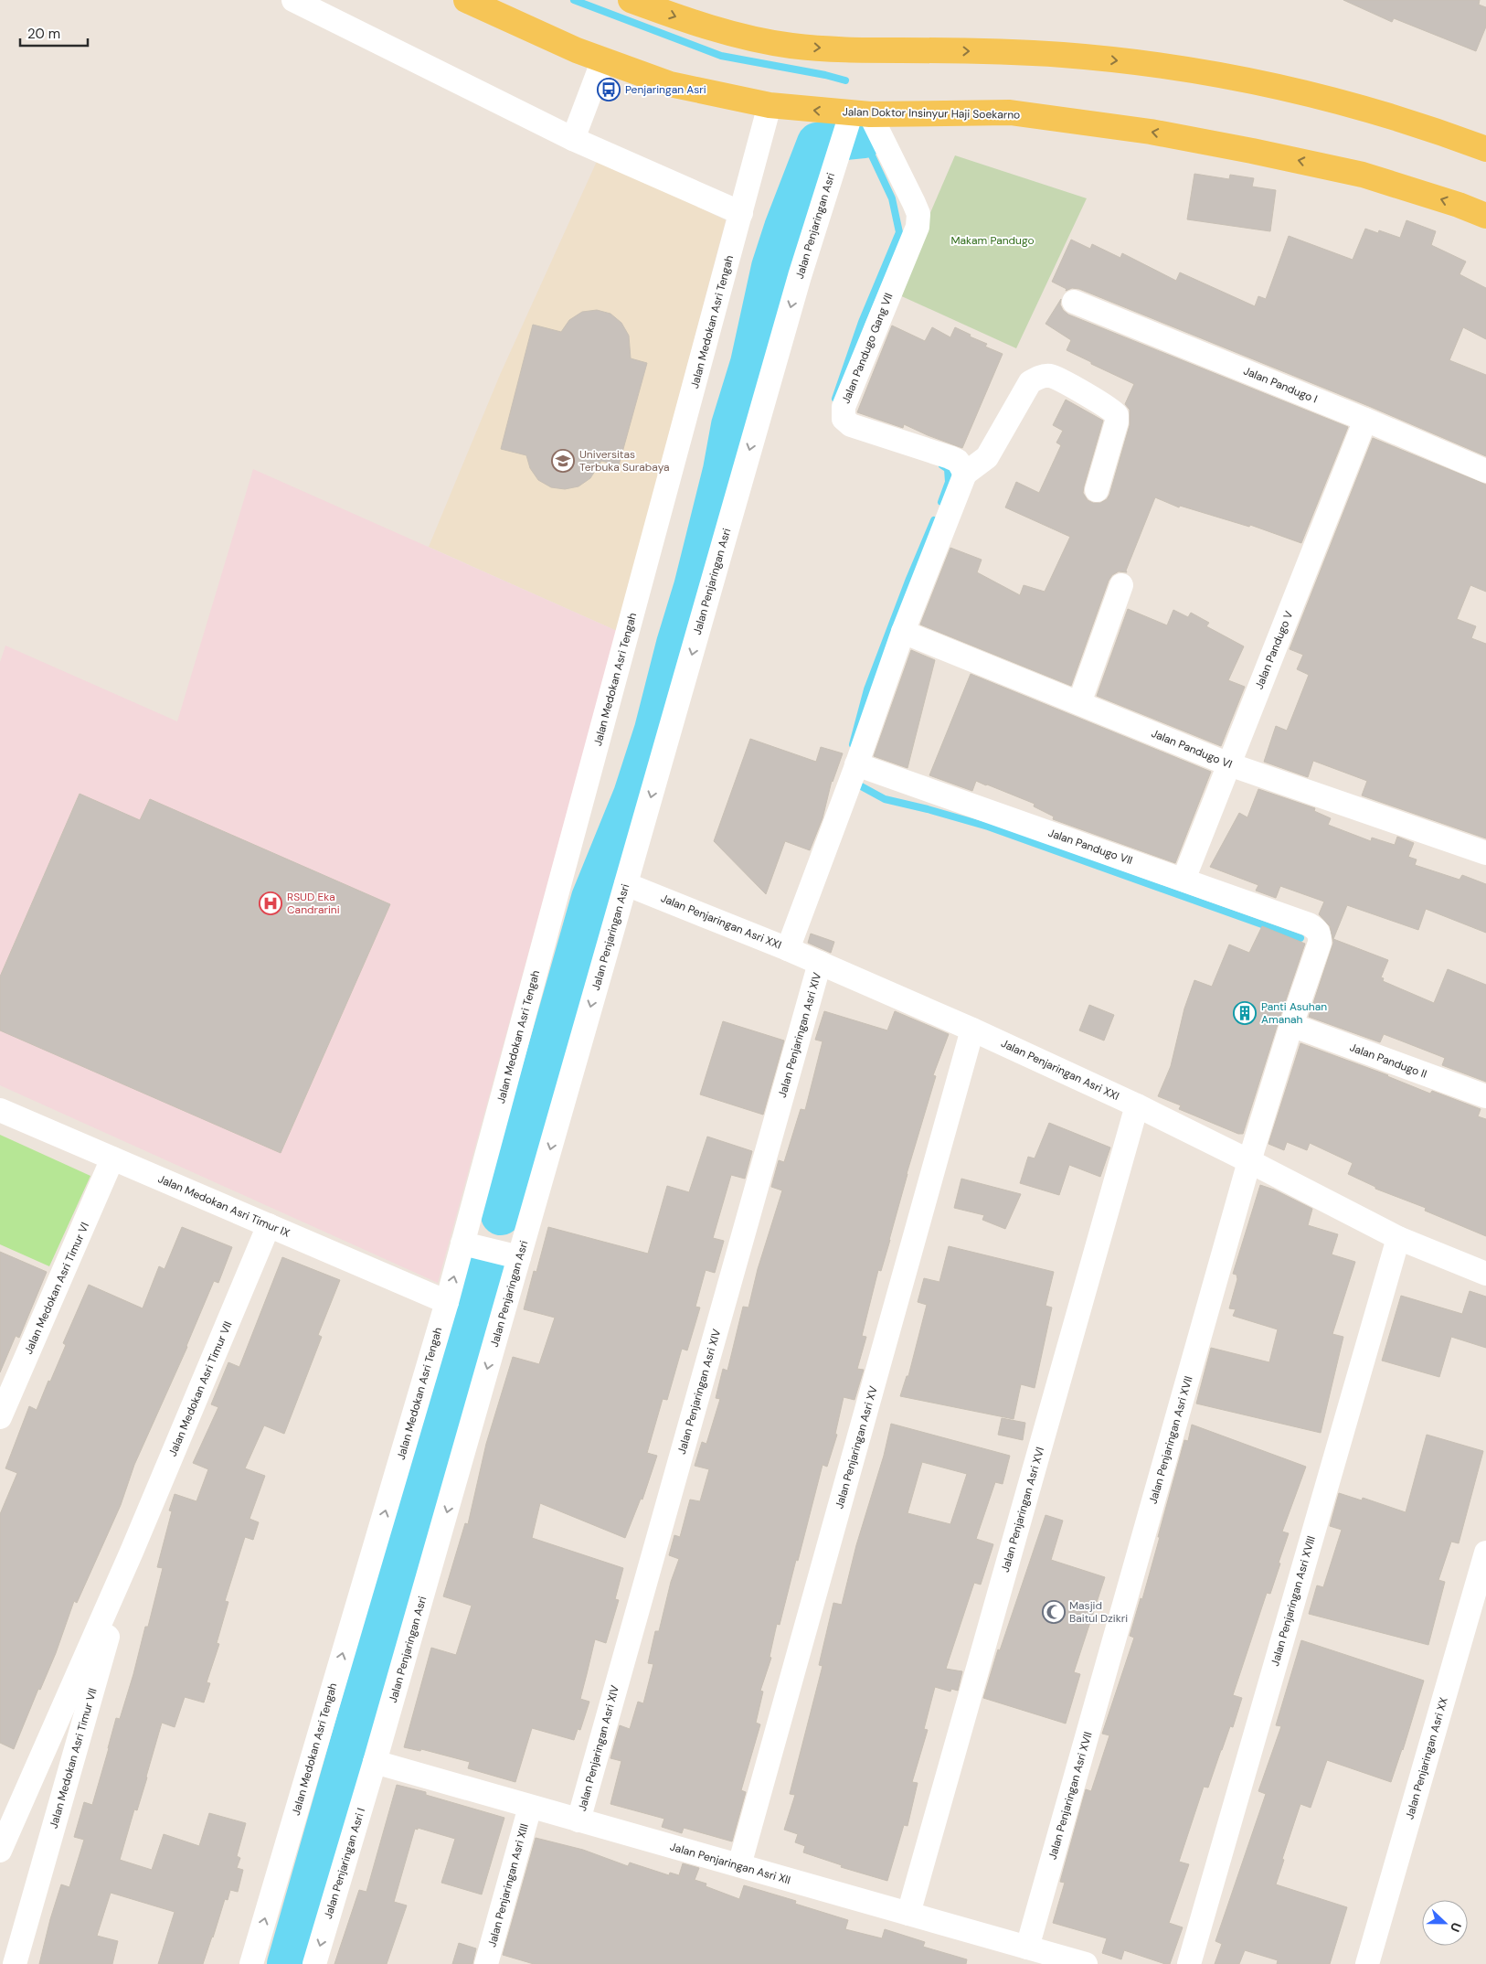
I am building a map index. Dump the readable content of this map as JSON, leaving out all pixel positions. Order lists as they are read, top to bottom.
{
  "streets": {
    "main road": ["Jalan Doktor Insinyur Haji Soekarno"],
    "street": [
      "Jalan Penjaringan Asri",
      "Jalan Medokan Asri Tengah",
      "Jalan Pandugo Gang VII",
      "Jalan Pandugo I",
      "Jalan Pandugo V",
      "Jalan Pandugo VI",
      "Jalan Pandugo VII",
      "Jalan Penjaringan Asri XXI",
      "Jalan Penjaringan Asri XIV",
      "Jalan Pandugo II",
      "Jalan Medokan Asri Timur IX",
      "Jalan Medokan Asri Timur VI",
      "Jalan Medokan Asri Timur VII",
      "Jalan Penjaringan Asri XVII",
      "Jalan Penjaringan Asri XV",
      "Jalan Penjaringan Asri XVI",
      "Jalan Penjaringan Asri XVIII",
      "Jalan Penjaringan Asri XX",
      "Jalan Penjaringan Asri I",
      "Jalan Penjaringan Asri XII",
      "Jalan Penjaringan Asri XIII"
    ]
  },
  "crossings": [
    ["Jalan Doktor Insinyur Haji Soekarno", "Jalan Penjaringan Asri"],
    ["Jalan Doktor Insinyur Haji Soekarno", "Jalan Medokan Asri Tengah"],
    ["Jalan Doktor Insinyur Haji Soekarno", "Jalan Pandugo Gang VII"],
    ["Jalan Penjaringan Asri", "Jalan Pandugo Gang VII"],
    ["Jalan Penjaringan Asri", "Jalan Penjaringan Asri XXI"],
    ["Jalan Penjaringan Asri", "Jalan Penjaringan Asri I"],
    ["Jalan Penjaringan Asri", "Jalan Penjaringan Asri XII"],
    ["Jalan Medokan Asri Tengah", "Jalan Medokan Asri Timur IX"],
    ["Jalan Pandugo I", "Jalan Pandugo V"],
    ["Jalan Pandugo V", "Jalan Pandugo VI"],
    ["Jalan Pandugo V", "Jalan Pandugo VII"],
    ["Jalan Pandugo VII", "Jalan Penjaringan Asri XVII"],
    ["Jalan Penjaringan Asri XXI", "Jalan Penjaringan Asri XIV"],
    ["Jalan Penjaringan Asri XXI", "Jalan Penjaringan Asri XVII"],
    ["Jalan Penjaringan Asri XXI", "Jalan Penjaringan Asri XV"],
    ["Jalan Penjaringan Asri XXI", "Jalan Penjaringan Asri XVI"],
    ["Jalan Penjaringan Asri XXI", "Jalan Penjaringan Asri XVIII"],
    ["Jalan Penjaringan Asri XIV", "Jalan Penjaringan Asri XII"],
    ["Jalan Pandugo II", "Jalan Penjaringan Asri XVII"],
    ["Jalan Medokan Asri Timur IX", "Jalan Medokan Asri Timur VI"],
    ["Jalan Medokan Asri Timur IX", "Jalan Medokan Asri Timur VII"],
    ["Jalan Penjaringan Asri XVII", "Jalan Penjaringan Asri XII"],
    ["Jalan Penjaringan Asri XV", "Jalan Penjaringan Asri XII"],
    ["Jalan Penjaringan Asri XVI", "Jalan Penjaringan Asri XII"],
    ["Jalan Penjaringan Asri I", "Jalan Penjaringan Asri XII"],
    ["Jalan Penjaringan Asri XII", "Jalan Penjaringan Asri XIII"]
  ],
  "one_way": ["Jalan Penjaringan Asri", "Jalan Medokan Asri Tengah", "Jalan Penjaringan Asri I"],
  "parks": ["Makam Pandugo"],
  "places": {
    "bus stop": ["Penjaringan Asri"],
    "school or university": ["Universitas Terbuka Surabaya"],
    "hospital": ["RSUD Eka Candrarini"],
    "building": ["Panti Asuhan Amanah"],
    "mosque": ["Masjid Baitul Dzikri"]
  },
  "scale_bar": "20 m",
  "north": "right"
}
